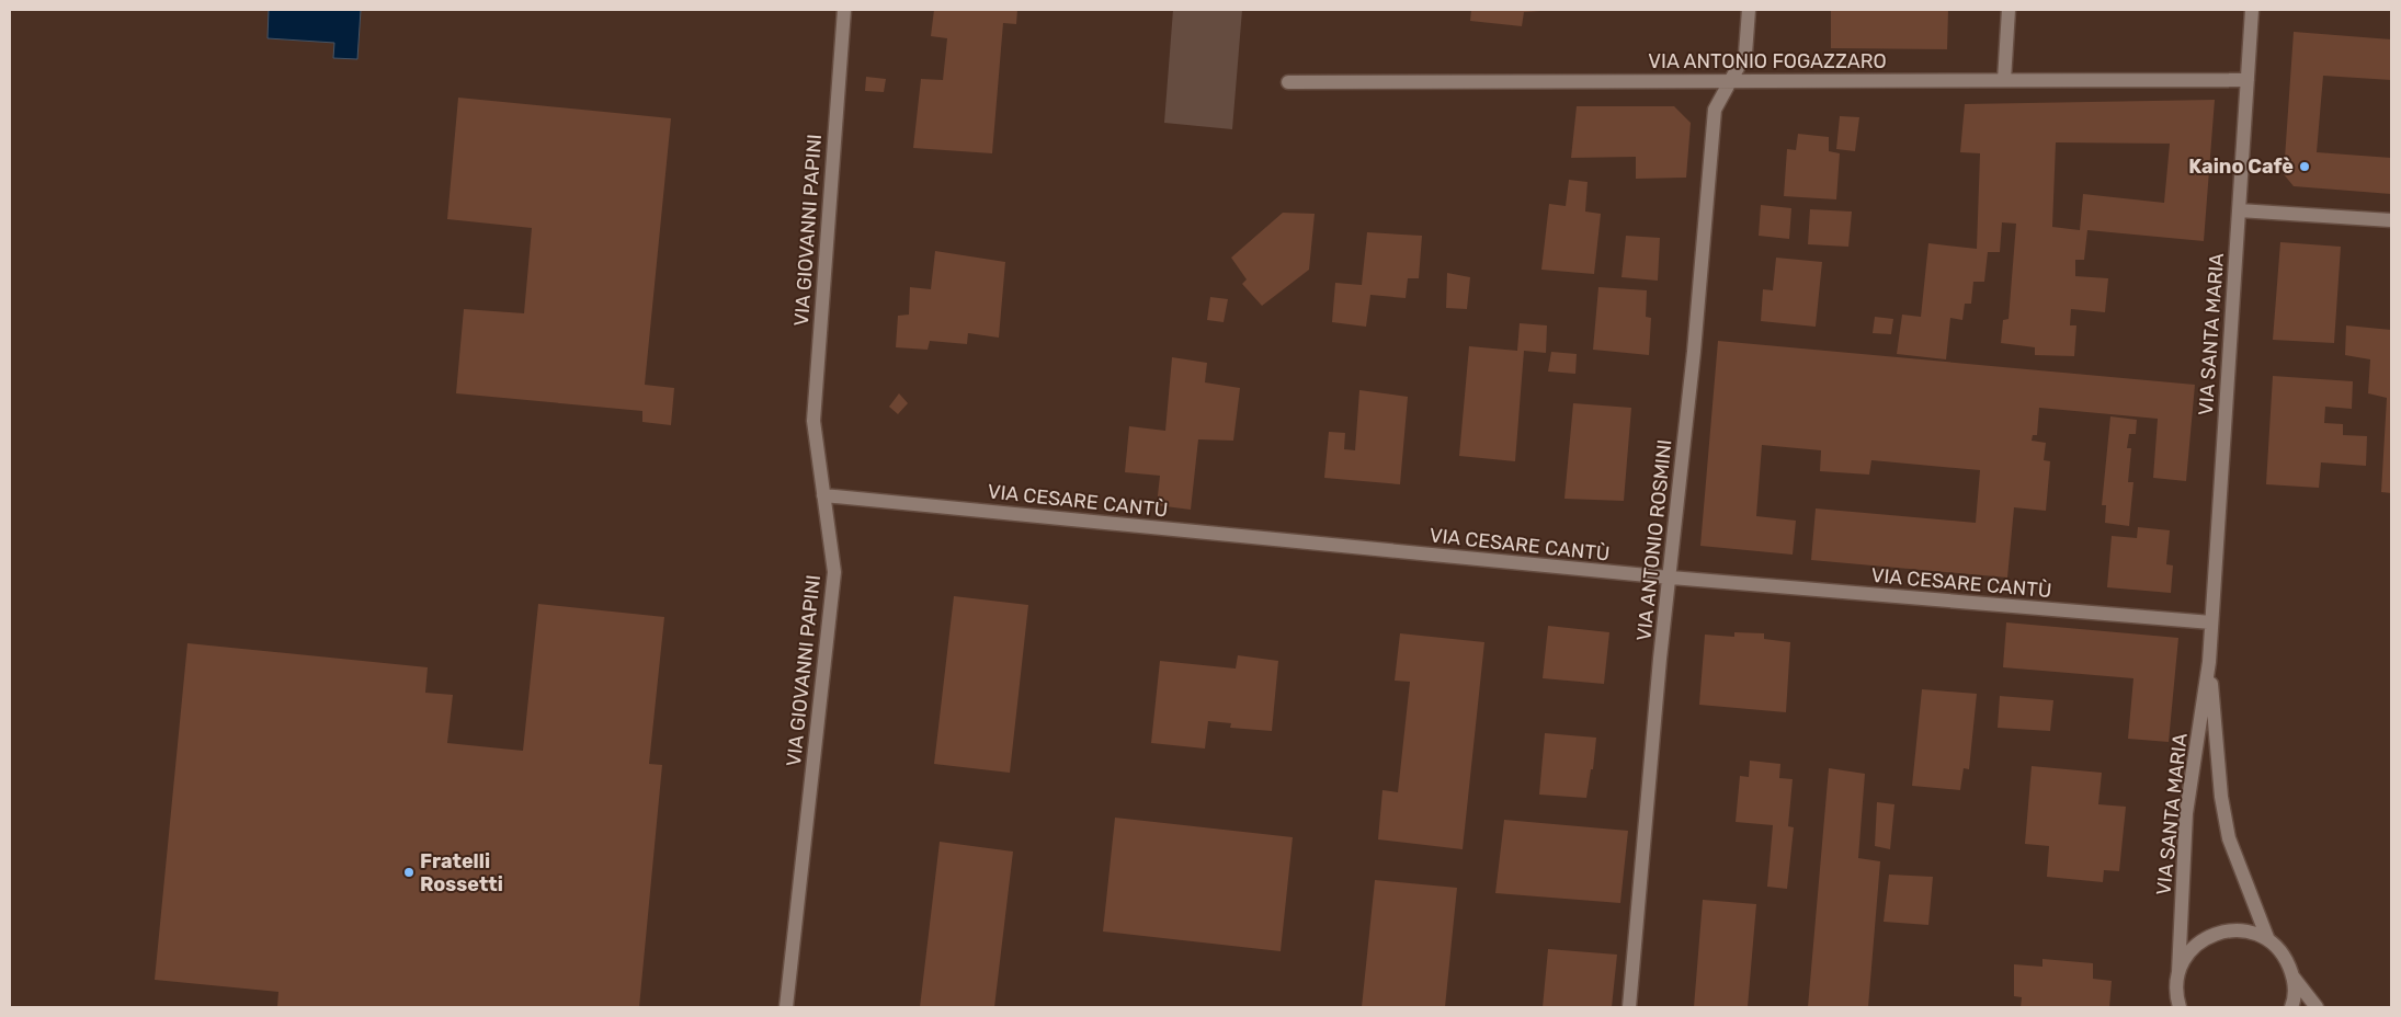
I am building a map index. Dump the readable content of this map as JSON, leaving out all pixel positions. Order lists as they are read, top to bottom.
{
  "streets": {
    "street": [
      "VIA ANTONIO FOGAZZARO",
      "VIA GIOVANNI PAPINI",
      "VIA SANTA MARIA",
      "VIA CESARE CANTÙ",
      "VIA ANTONIO ROSMINI"
    ]
  },
  "crossings": [
    ["VIA ANTONIO FOGAZZARO", "VIA SANTA MARIA"],
    ["VIA ANTONIO FOGAZZARO", "VIA ANTONIO ROSMINI"],
    ["VIA GIOVANNI PAPINI", "VIA CESARE CANTÙ"],
    ["VIA SANTA MARIA", "VIA CESARE CANTÙ"],
    ["VIA CESARE CANTÙ", "VIA ANTONIO ROSMINI"]
  ],
  "places": ["Kaino Cafè", "Fratelli Rossetti"]
}
